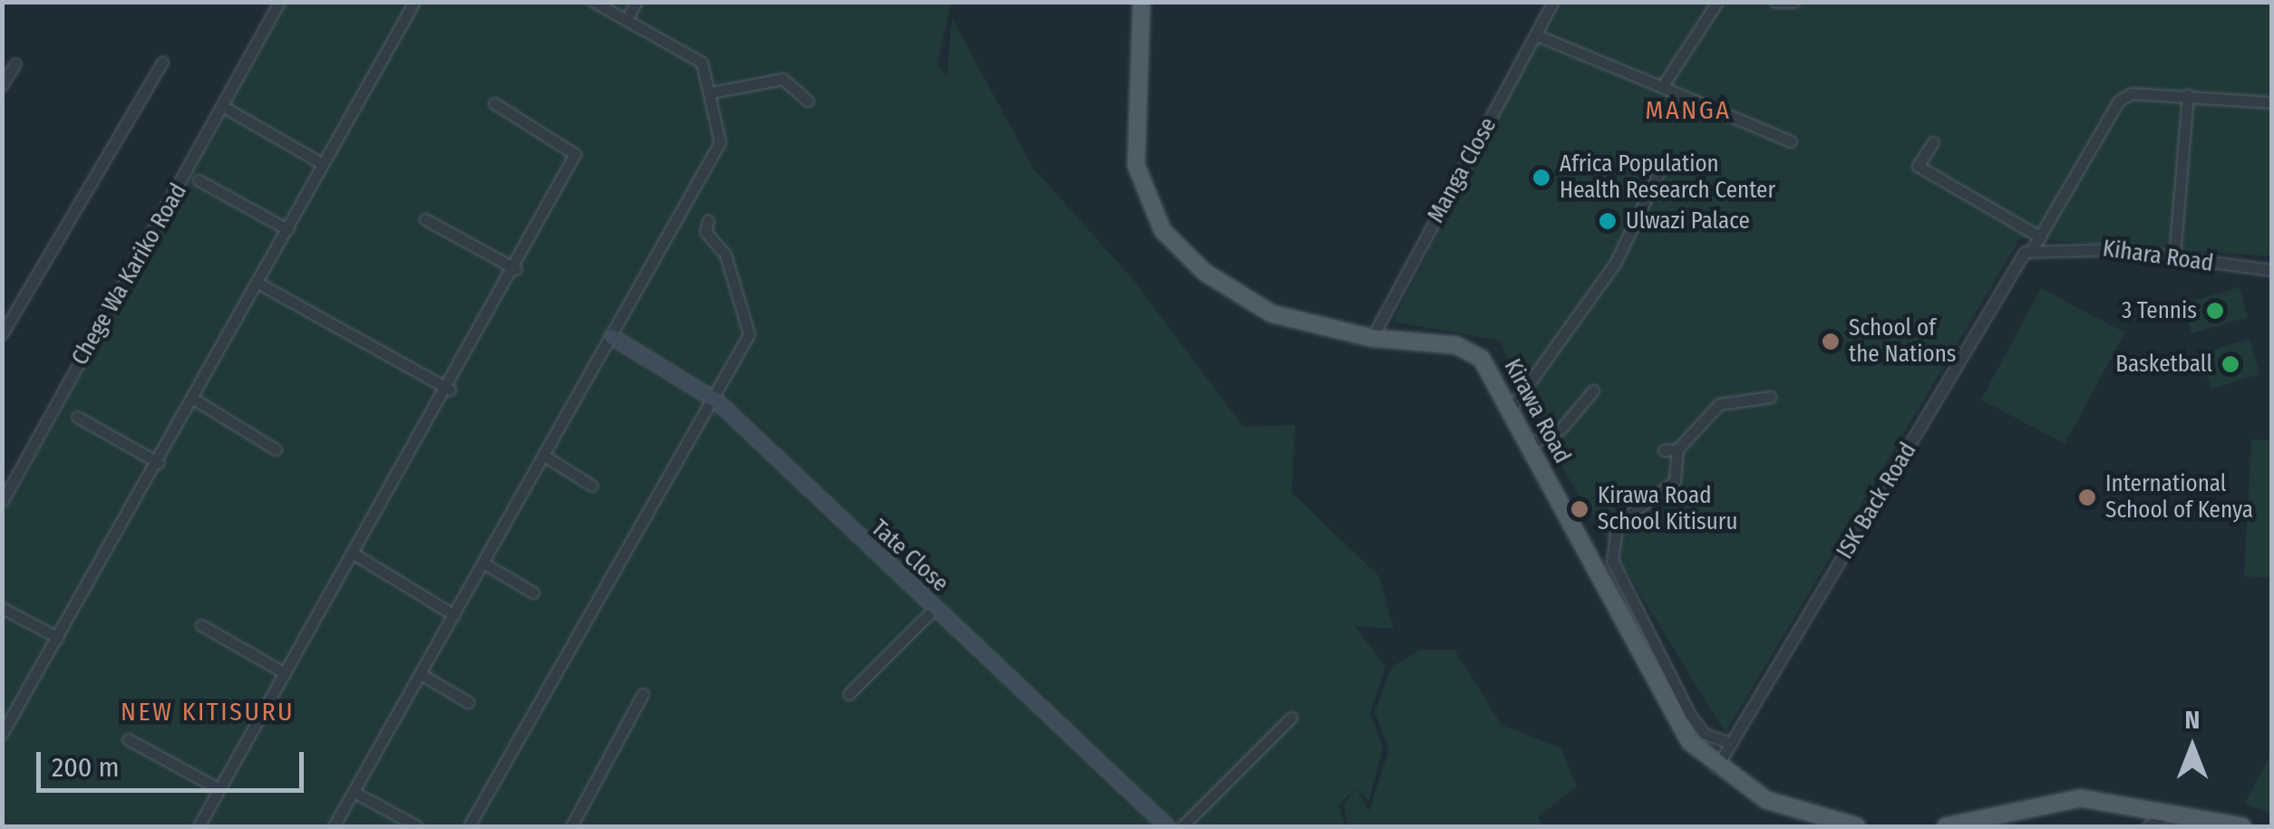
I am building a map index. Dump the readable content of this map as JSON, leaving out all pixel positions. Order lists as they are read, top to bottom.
{
  "streets": {
    "main road": ["Kirawa Road"],
    "street": [
      "Manga Close",
      "Kihara Road",
      "Chege Wa Kariko Road",
      "ISK Back Road",
      "Tate Close"
    ]
  },
  "crossings": [
    ["Manga Close", "Kirawa Road"],
    ["Kihara Road", "ISK Back Road"],
    ["Kirawa Road", "ISK Back Road"]
  ],
  "districts": ["MANGA", "NEW KITISURU"],
  "places": [
    "Africa Population Health Research Center",
    "Ulwazi Palace",
    "3 Tennis",
    "School of the Nations",
    "Basketball",
    "International School of Kenya",
    "Kirawa Road School Kitisuru"
  ],
  "scale_bar": "200 m",
  "north": "top"
}
